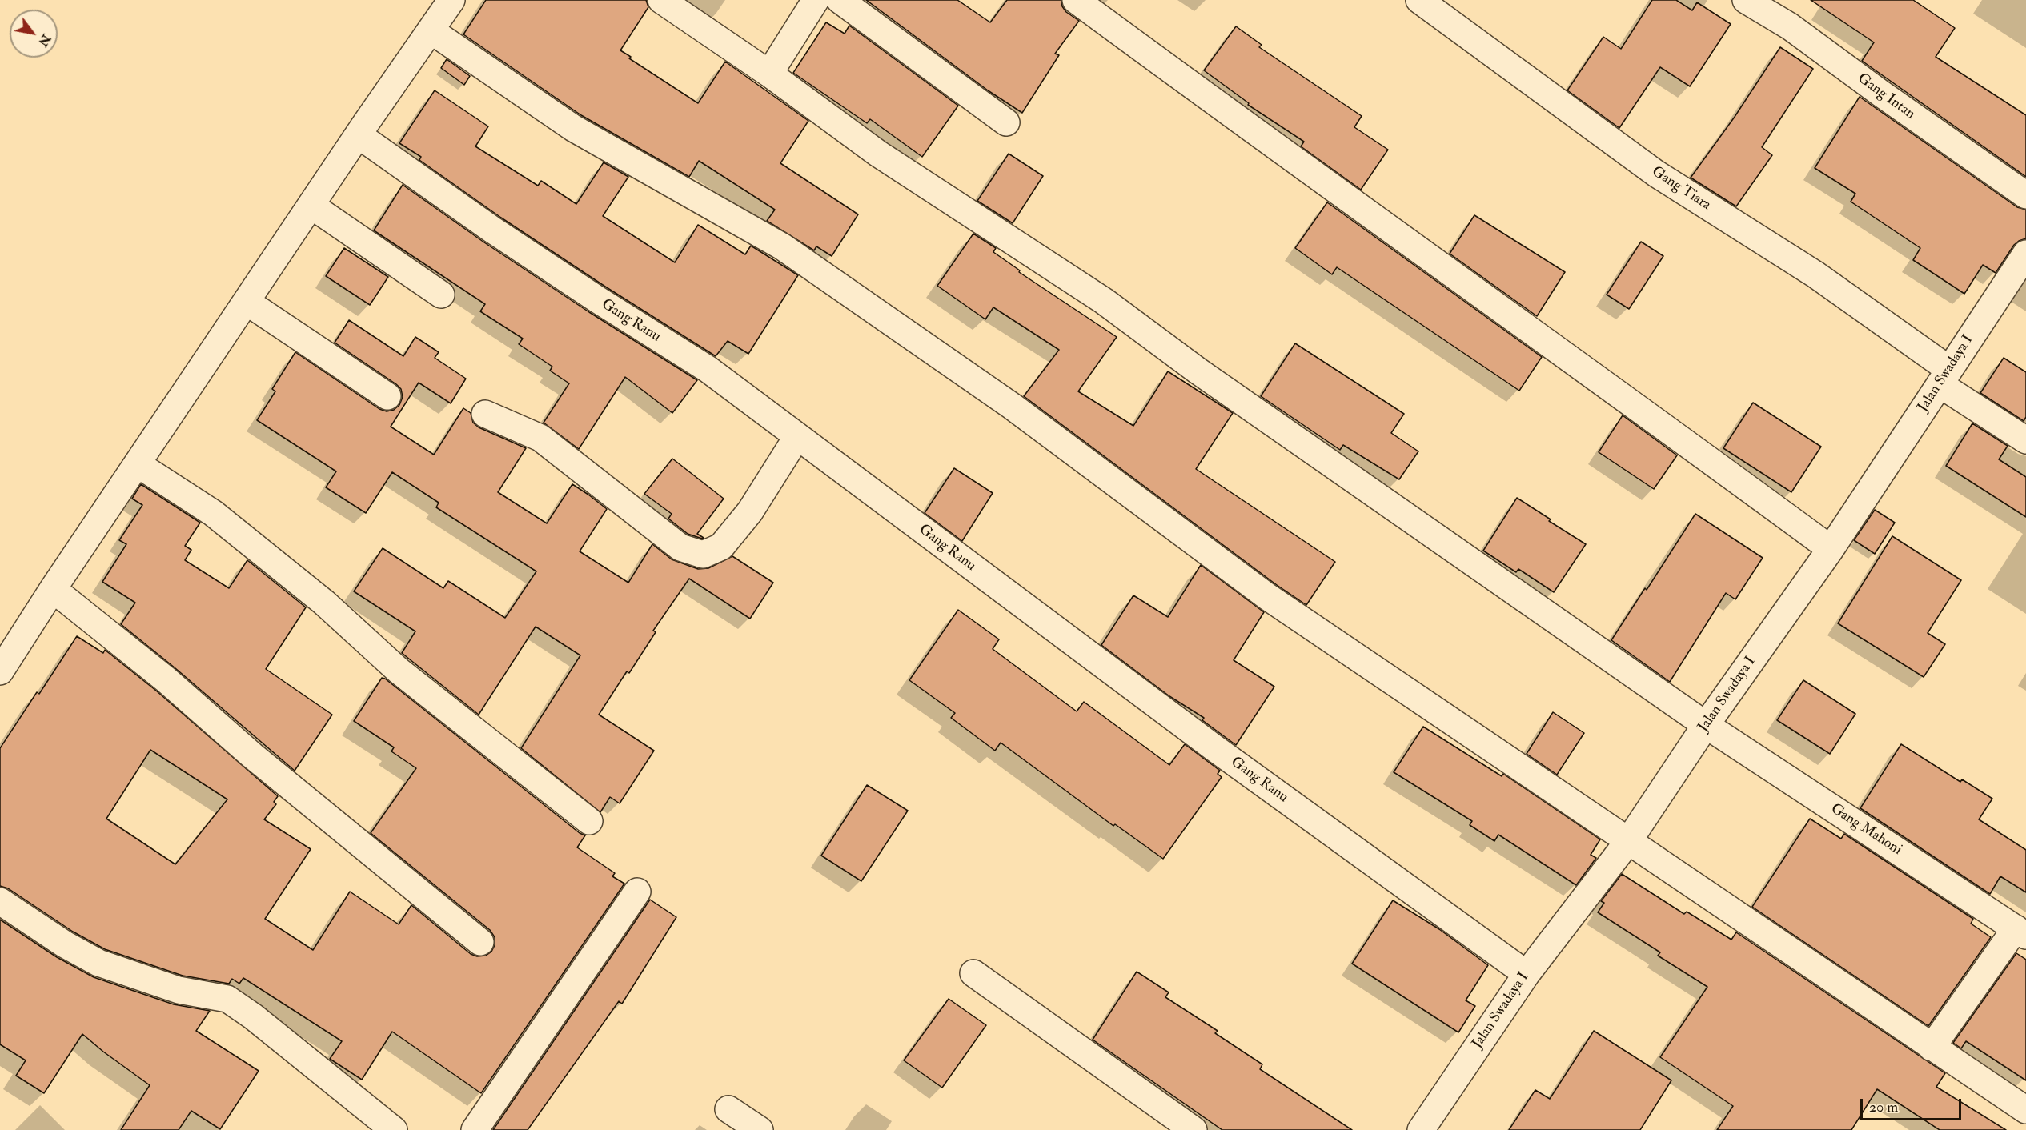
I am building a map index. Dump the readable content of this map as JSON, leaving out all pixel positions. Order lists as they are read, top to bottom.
{
  "streets": {
    "street": [
      "Gang Intan",
      "Gang Tiara",
      "Gang Ranu",
      "Jalan Swadaya I",
      "Gang Mahoni"
    ]
  },
  "crossings": [
    ["Gang Tiara", "Jalan Swadaya I"],
    ["Gang Ranu", "Jalan Swadaya I"],
    ["Jalan Swadaya I", "Gang Mahoni"]
  ],
  "scale_bar": "20 m",
  "north": "bottom right"
}
